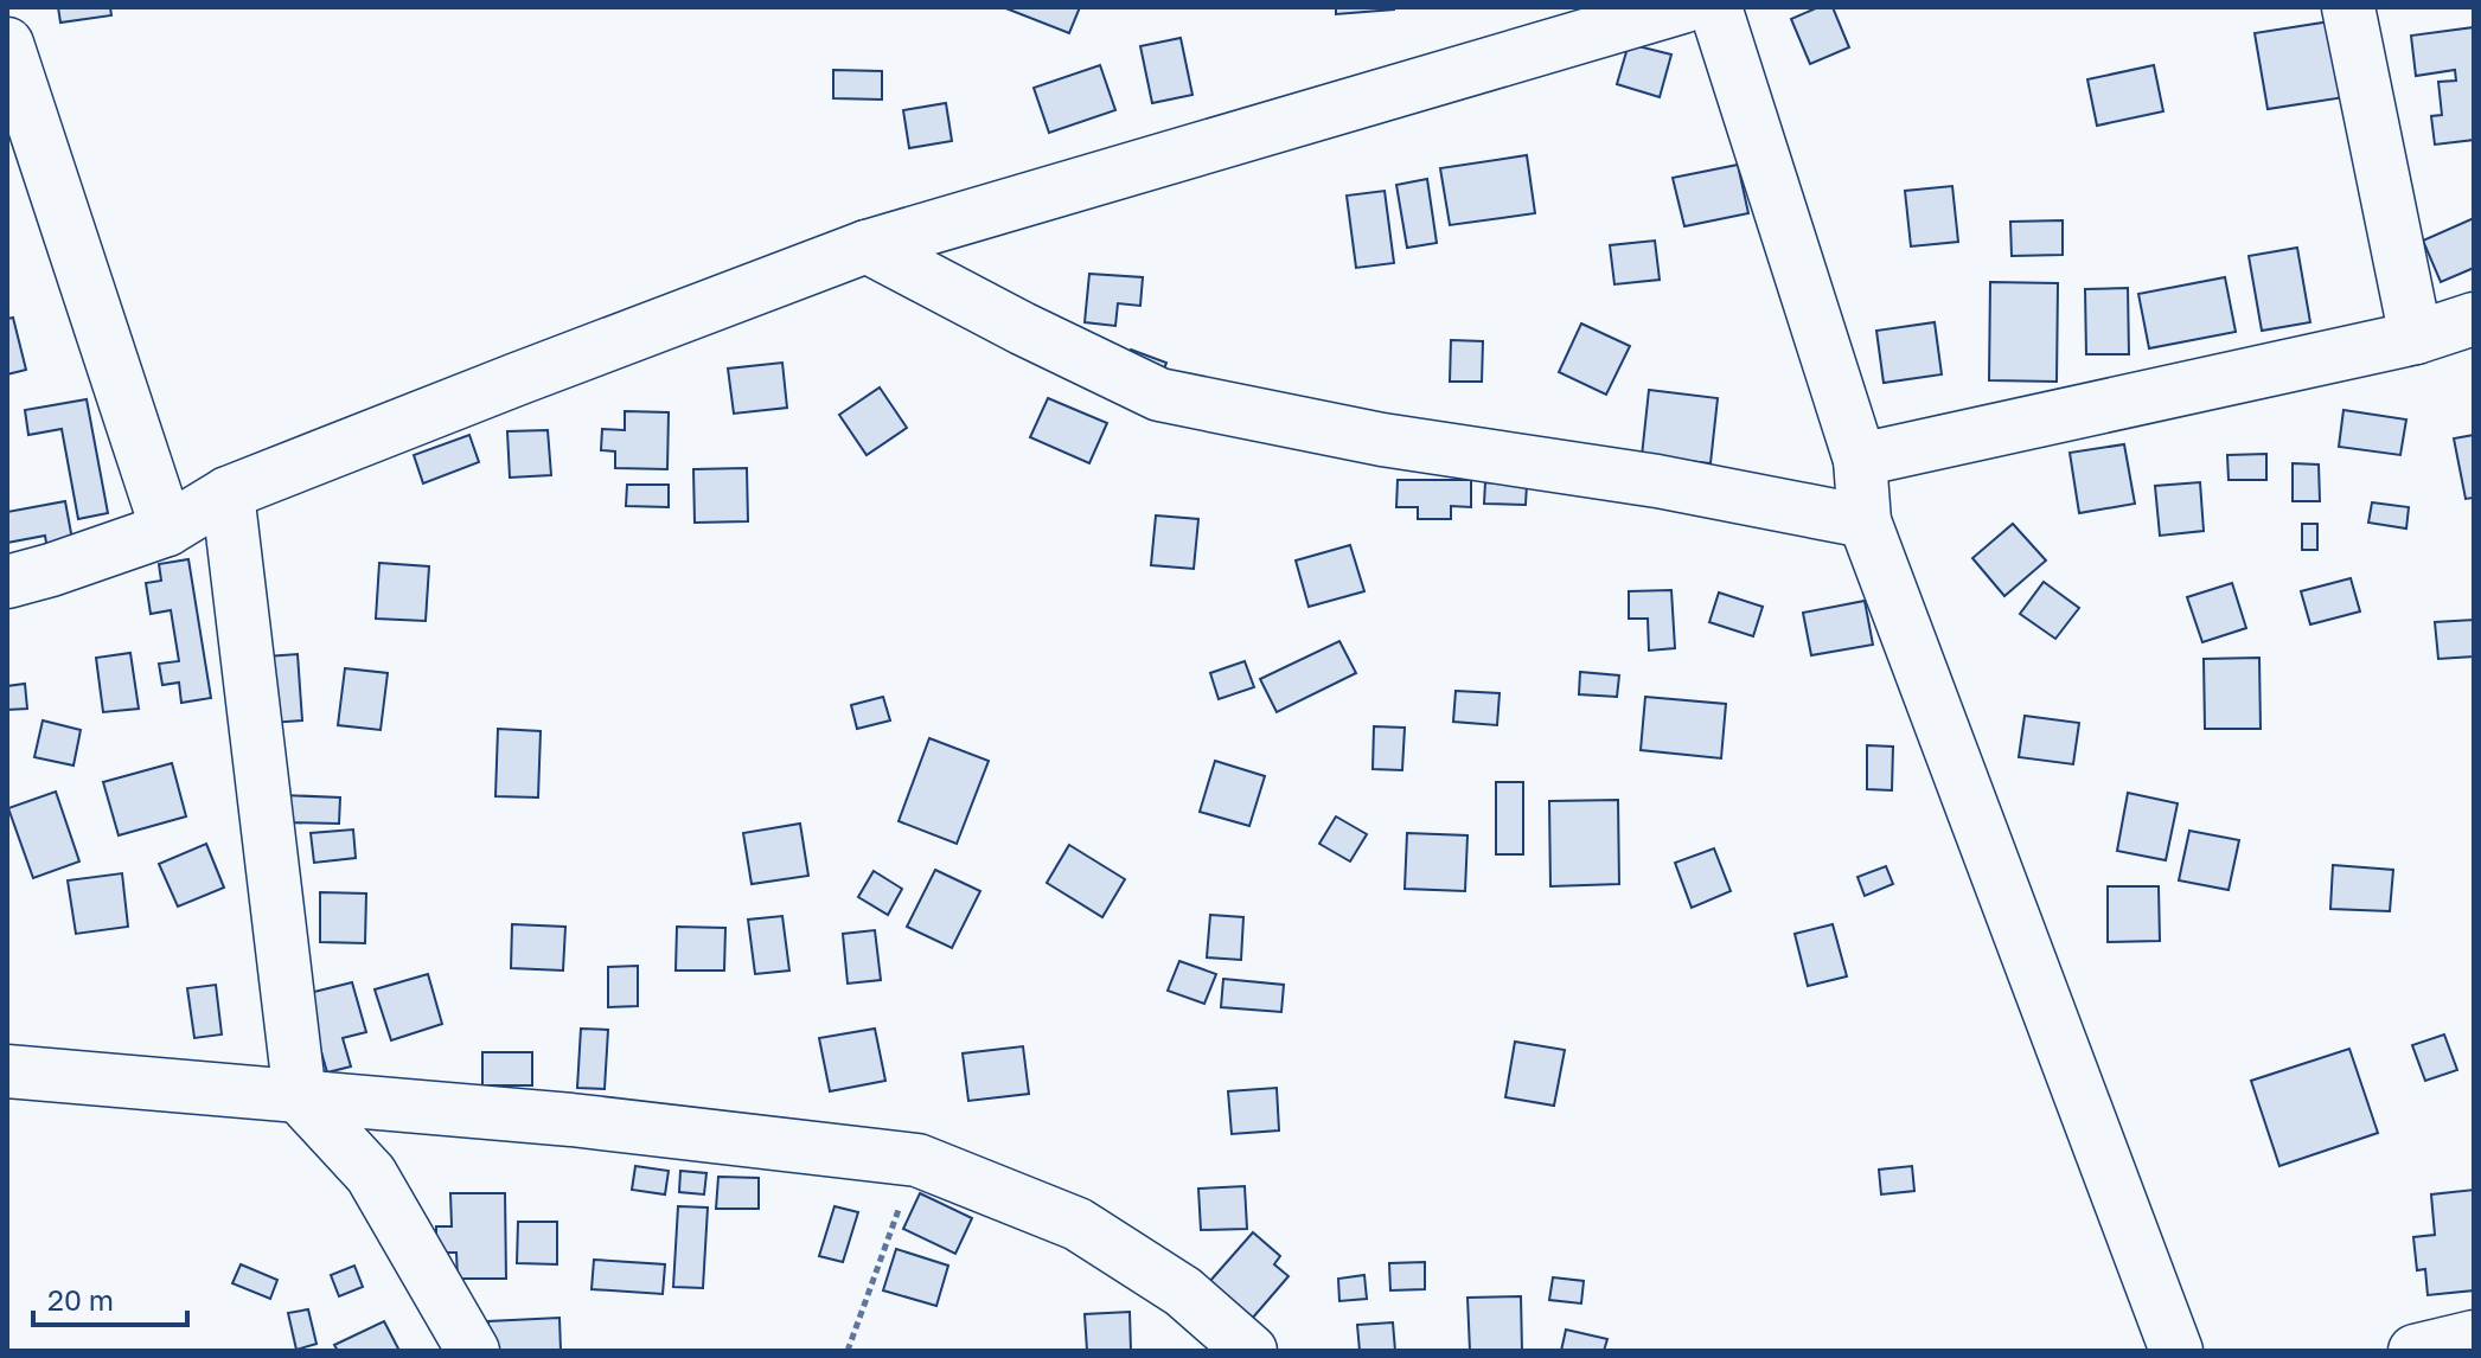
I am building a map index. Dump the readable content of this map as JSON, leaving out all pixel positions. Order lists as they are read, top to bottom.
{
  "scale_bar": "20 m"
}
